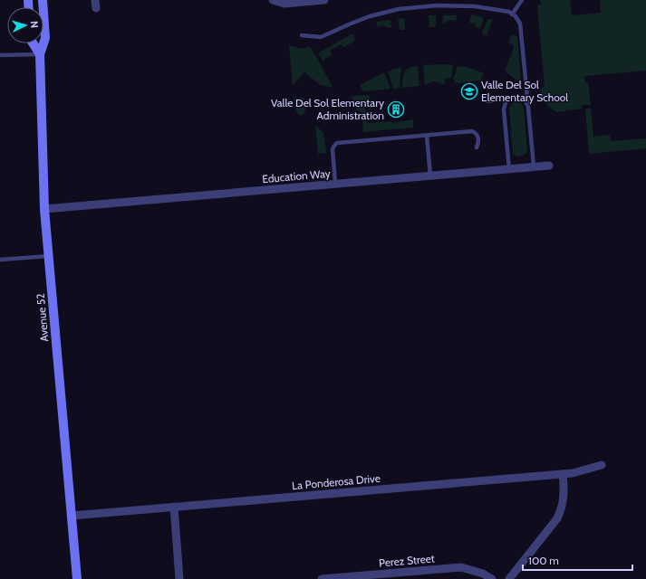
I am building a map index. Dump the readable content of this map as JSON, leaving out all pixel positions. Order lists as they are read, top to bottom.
{
  "streets": {
    "main road": ["Avenue 52"],
    "street": ["Education Way", "La Ponderosa Drive", "Perez Street"]
  },
  "crossings": [
    ["Education Way", "Avenue 52"],
    ["Avenue 52", "La Ponderosa Drive"]
  ],
  "places": {
    "school or university": ["Valle Del Sol Elementary School"],
    "building": ["Valle Del Sol Elementary Administration"]
  },
  "scale_bar": "100 m",
  "north": "right"
}
